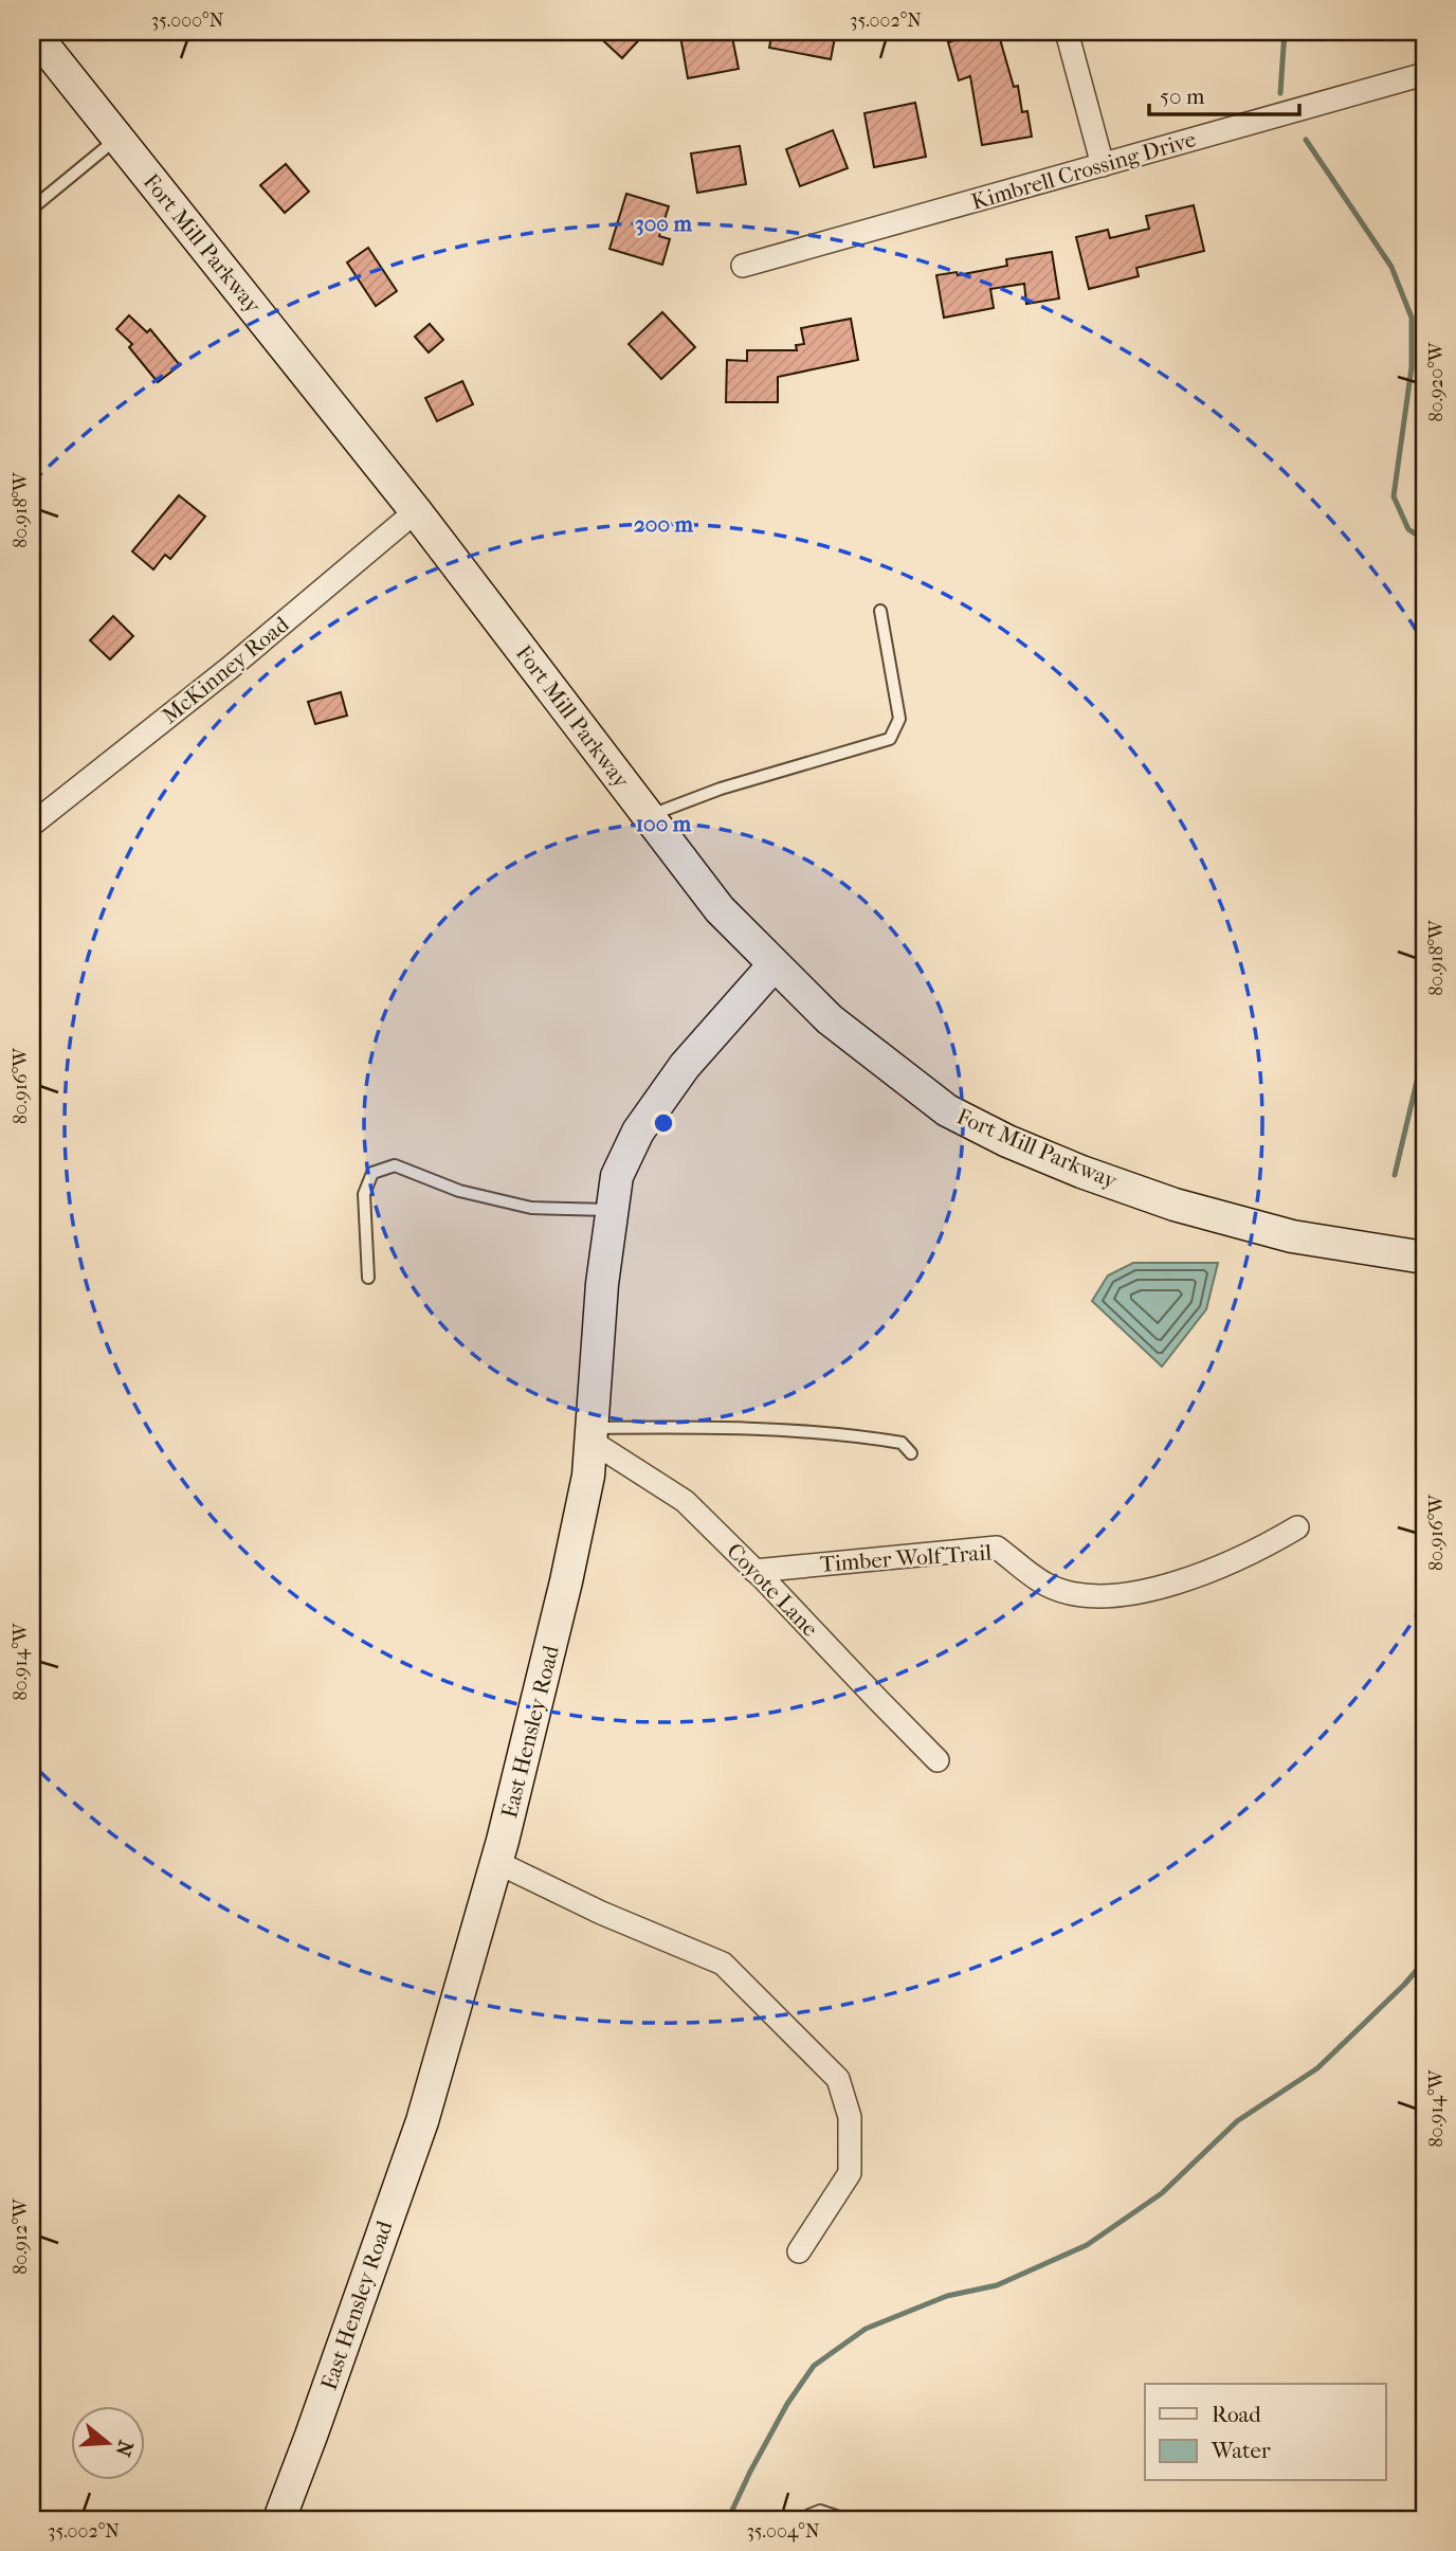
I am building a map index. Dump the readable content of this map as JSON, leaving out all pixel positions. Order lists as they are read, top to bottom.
{
  "streets": {
    "main road": ["Fort Mill Parkway", "East Hensley Road"],
    "street": [
      "Kimbrell Crossing Drive",
      "McKinney Road",
      "Timber Wolf Trail",
      "Coyote Lane"
    ]
  },
  "crossings": [
    ["Fort Mill Parkway", "McKinney Road"],
    ["Fort Mill Parkway", "East Hensley Road"],
    ["Timber Wolf Trail", "Coyote Lane"],
    ["Coyote Lane", "East Hensley Road"]
  ],
  "legend": ["Road", "Water"],
  "scale_bar": "50 m",
  "north": "right",
  "coordinates": [
    "35.000°N",
    "35.002°N",
    "80.920°W",
    "80.918°W",
    "80.916°W",
    "80.914°W",
    "80.912°W",
    "35.004°N"
  ],
  "rings": ["300 m", "200 m", "100 m"]
}
